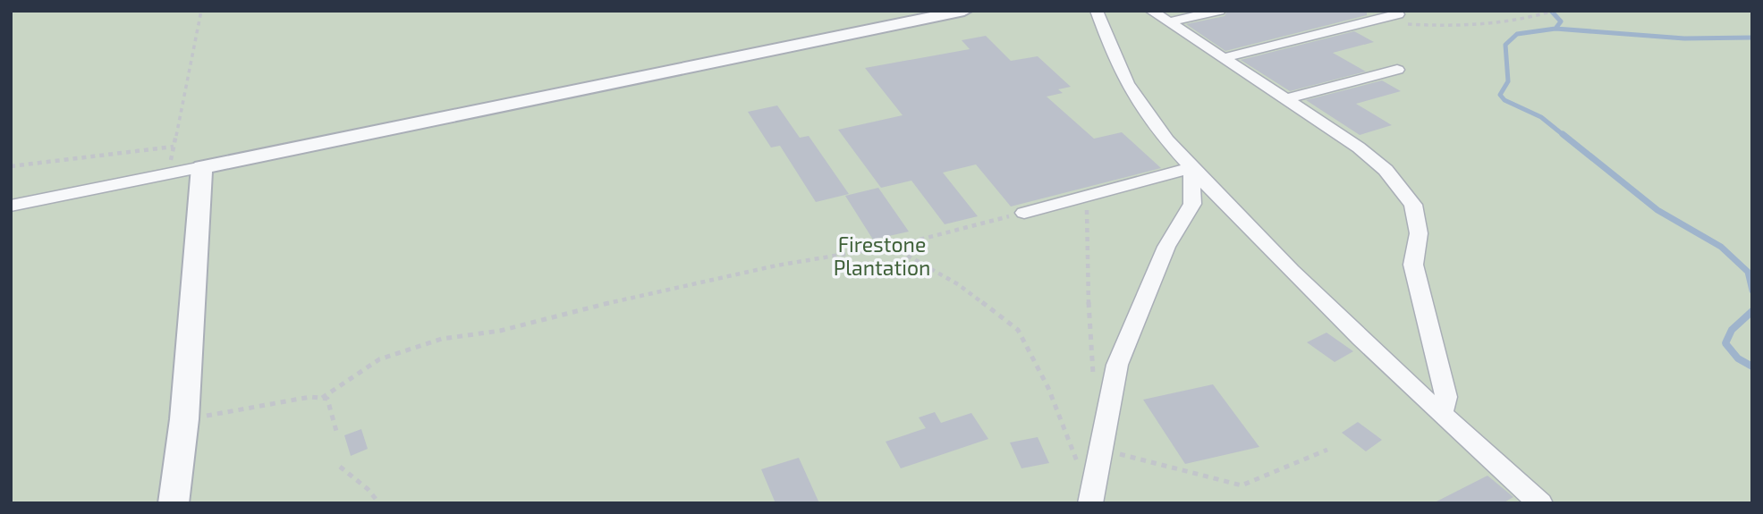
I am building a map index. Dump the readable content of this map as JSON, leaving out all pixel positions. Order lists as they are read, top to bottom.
{
  "parks": ["Firestone Plantation"]
}
